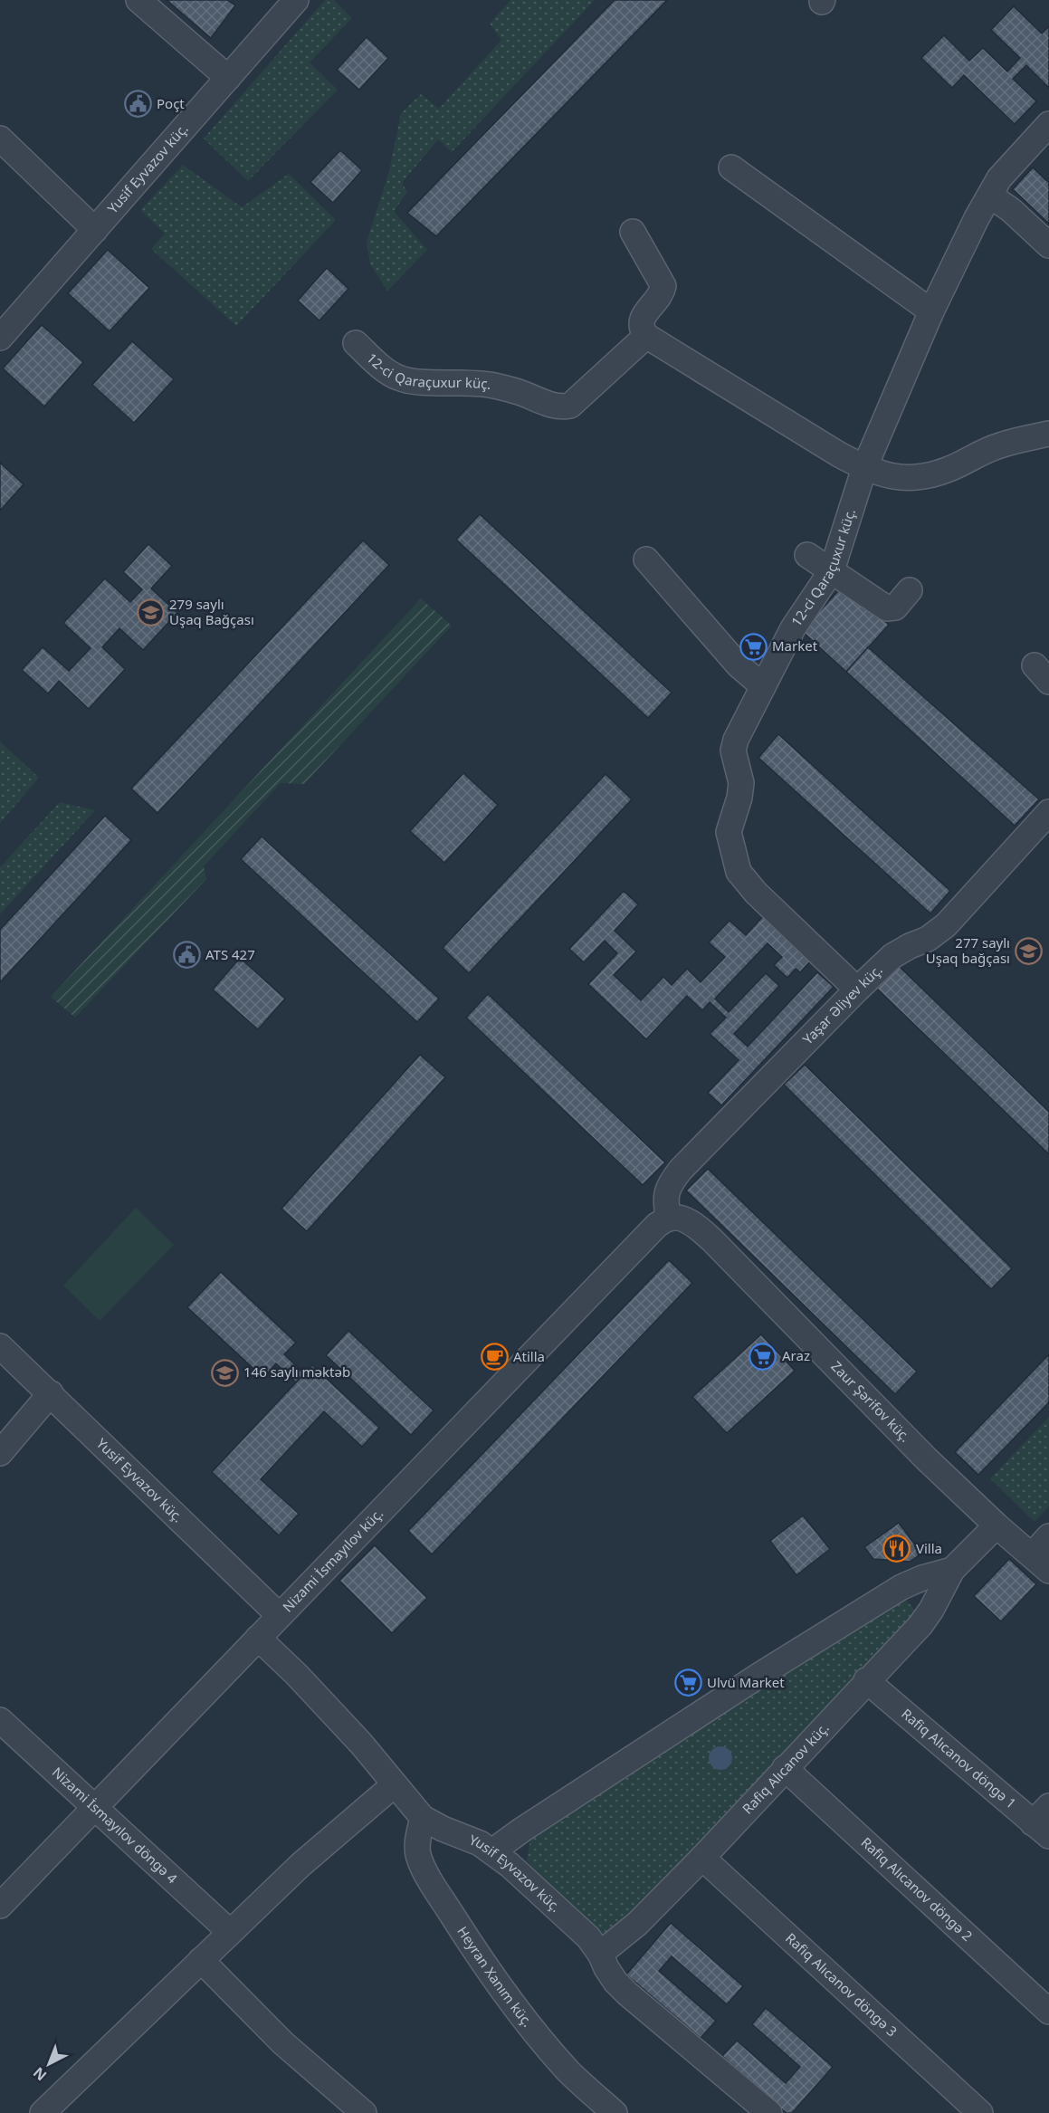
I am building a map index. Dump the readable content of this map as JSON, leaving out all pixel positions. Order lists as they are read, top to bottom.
{
  "streets": {
    "street": [
      "Yusif Eyvazov küç.",
      "12-ci Qaraçuxur küç.",
      "Yaşar Əliyev küç.",
      "Zaur Şərifov küç.",
      "Nizami İsmayılov küç.",
      "Rafiq Alıcanov döngə 1",
      "Rafiq Alıcanov küç.",
      "Nizami İsmayılov döngə 4",
      "Rafiq Alıcanov döngə 2",
      "Heyran Xanım küç.",
      "Rafiq Alıcanov döngə 3"
    ]
  },
  "crossings": [
    ["Yusif Eyvazov küç.", "Nizami İsmayılov küç."],
    ["Yusif Eyvazov küç.", "Rafiq Alıcanov küç."],
    ["Yusif Eyvazov küç.", "Heyran Xanım küç."],
    ["12-ci Qaraçuxur küç.", "Yaşar Əliyev küç."],
    ["Yaşar Əliyev küç.", "Zaur Şərifov küç."],
    ["Yaşar Əliyev küç.", "Nizami İsmayılov küç."],
    ["Zaur Şərifov küç.", "Nizami İsmayılov küç."],
    ["Nizami İsmayılov küç.", "Nizami İsmayılov döngə 4"],
    ["Rafiq Alıcanov döngə 1", "Rafiq Alıcanov küç."],
    ["Rafiq Alıcanov küç.", "Rafiq Alıcanov döngə 2"],
    ["Rafiq Alıcanov küç.", "Rafiq Alıcanov döngə 3"]
  ],
  "places": {
    "public building": ["Poçt", "ATS 427"],
    "school or university": ["279 saylı Uşaq Bağçası", "277 saylı Uşaq bağçası", "146 saylı məktəb"],
    "supermarket": ["Market", "Araz", "Ulvü Market"],
    "cafe": ["Atilla"],
    "restaurant": ["Villa"]
  },
  "north": "bottom left"
}
